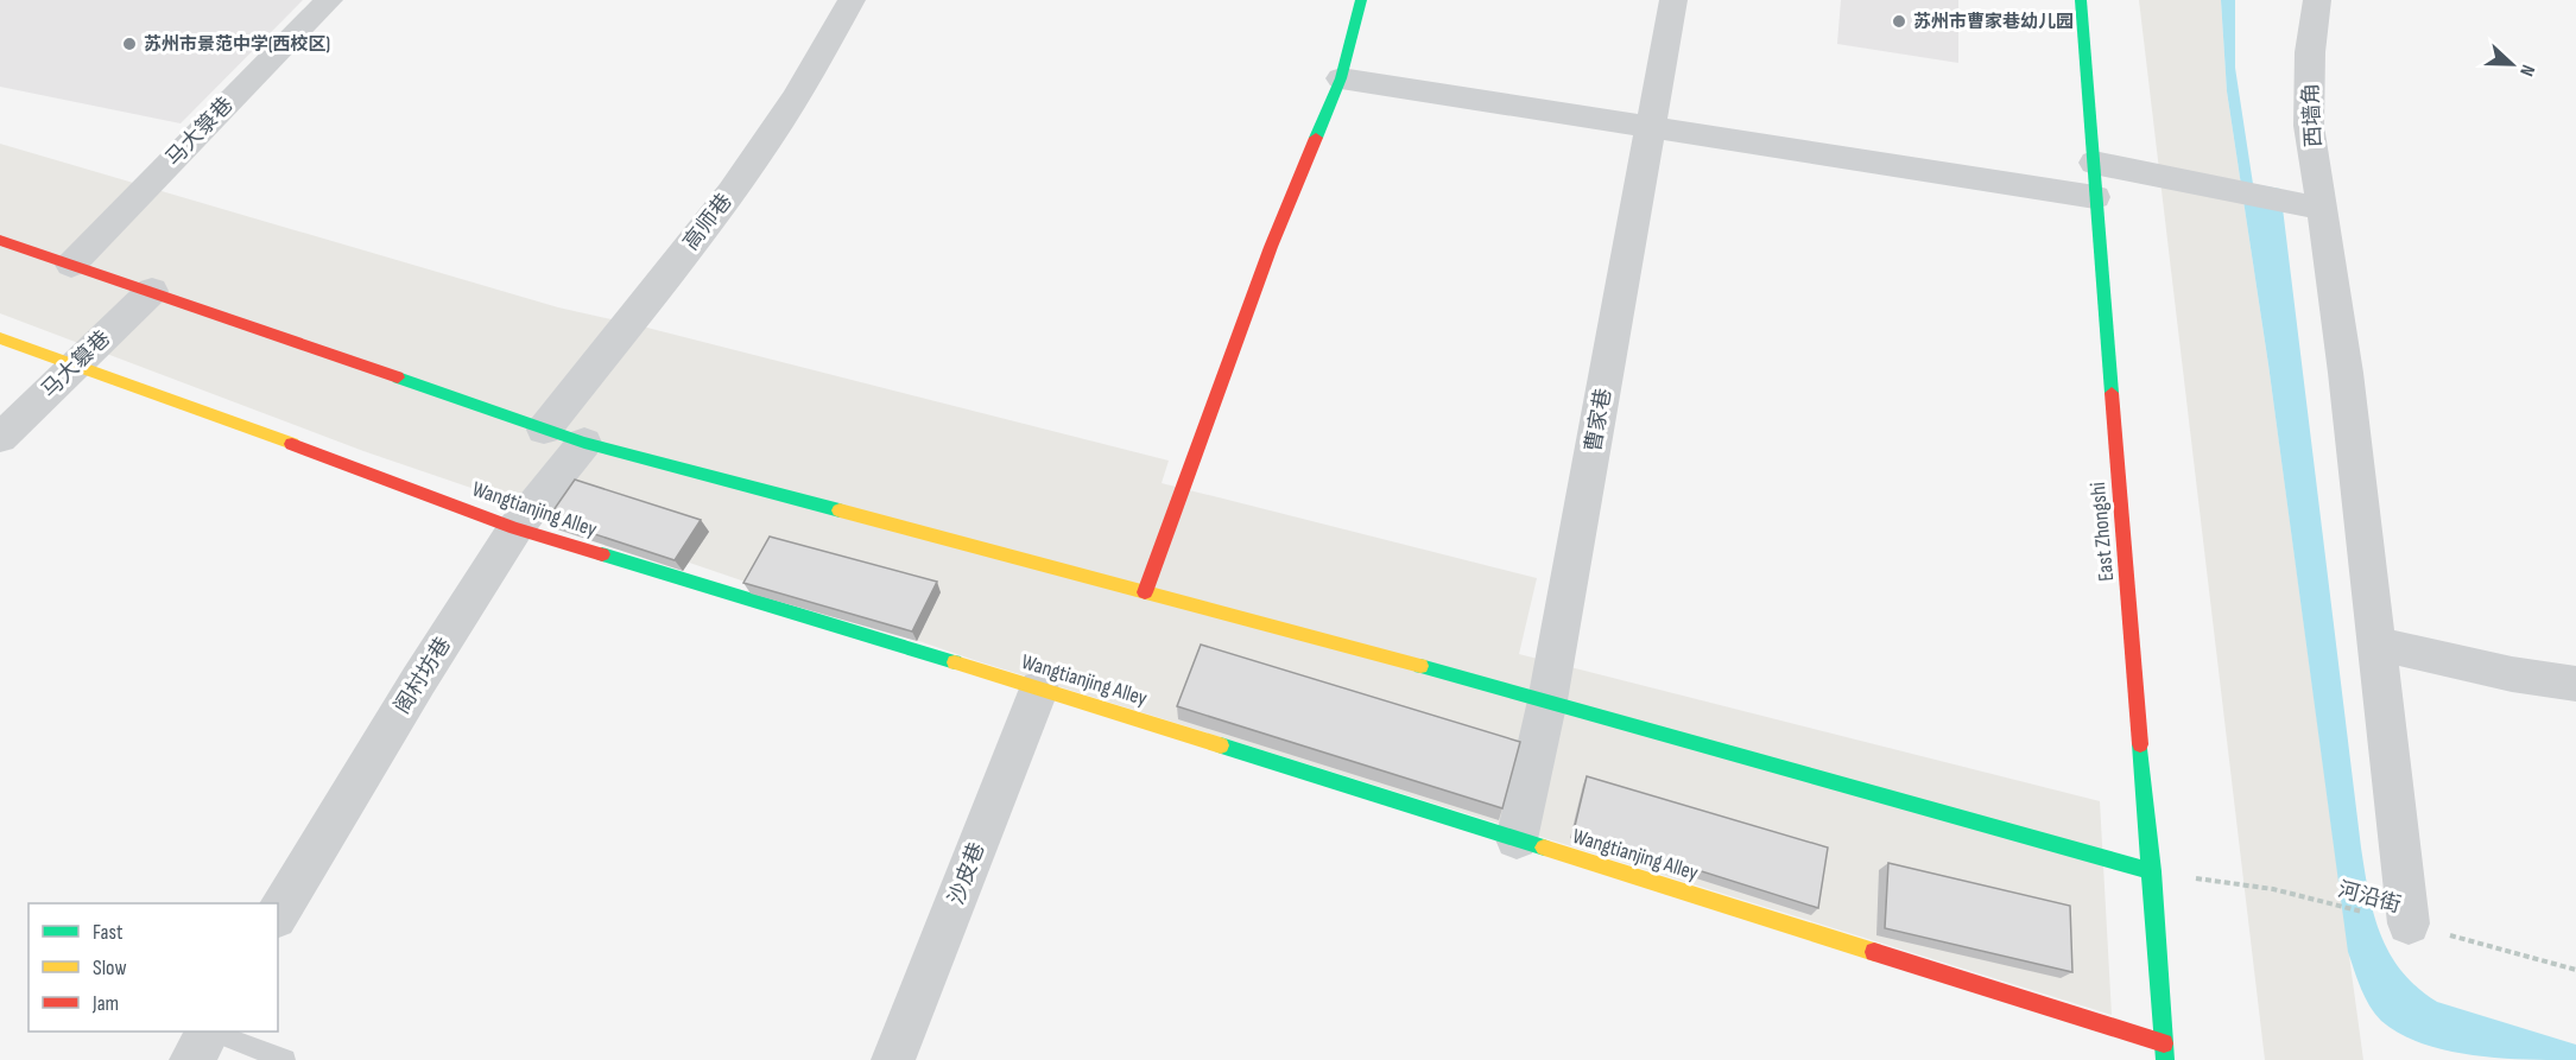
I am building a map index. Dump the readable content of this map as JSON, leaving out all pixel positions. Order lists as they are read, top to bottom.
{
  "streets": {
    "street": [
      "西墙角",
      "马大箓巷",
      "高师巷",
      "马大篡巷",
      "曹家巷",
      "Wangtianjing Alley",
      "East Zhongshi",
      "阁村坊巷",
      "沙皮巷"
    ],
    "path": ["河沿街"]
  },
  "crossings": [
    ["西墙角", "河沿街"],
    ["马大篡巷", "Wangtianjing Alley"],
    ["曹家巷", "Wangtianjing Alley"],
    ["Wangtianjing Alley", "East Zhongshi"],
    ["Wangtianjing Alley", "阁村坊巷"],
    ["Wangtianjing Alley", "沙皮巷"],
    ["East Zhongshi", "河沿街"]
  ],
  "places": ["苏州市曹家巷幼儿园", "苏州市景范中学(西校区)"],
  "legend": ["Fast", "Slow", "Jam"],
  "north": "right"
}
